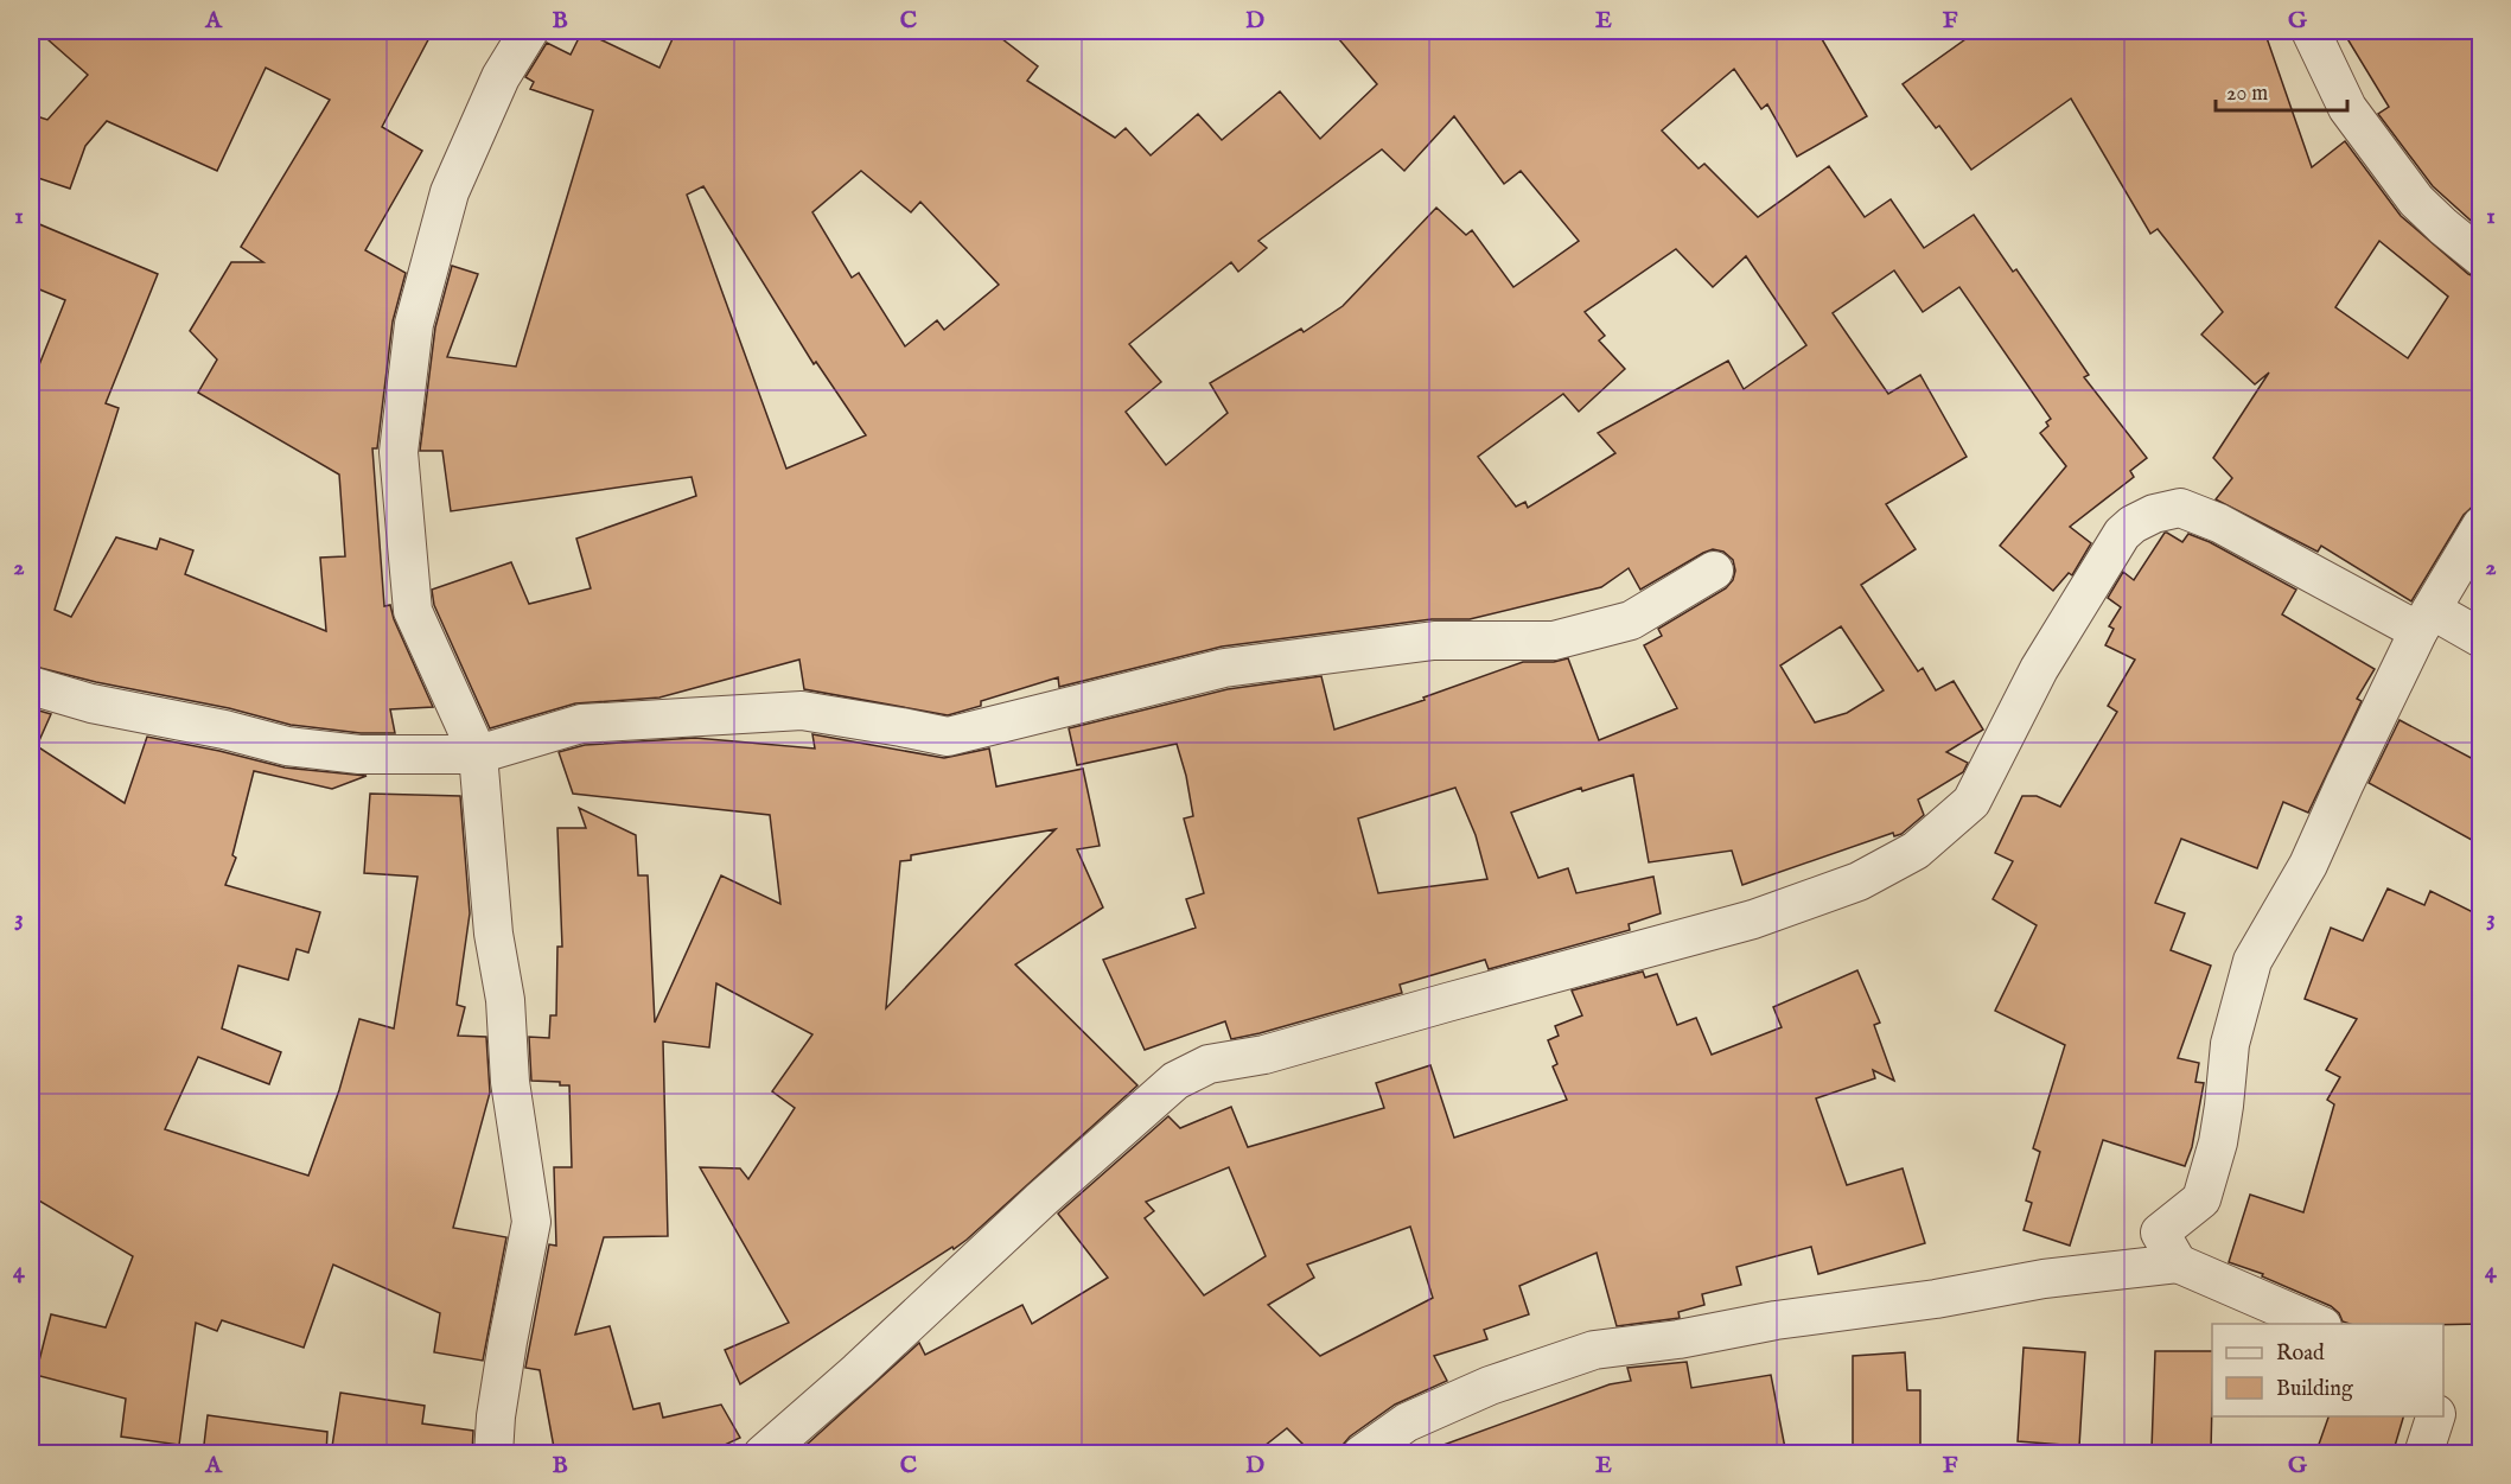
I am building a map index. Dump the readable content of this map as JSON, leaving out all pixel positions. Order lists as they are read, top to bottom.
{
  "legend": ["Road", "Building"],
  "scale_bar": "20 m",
  "grid": {
    "columns": [
      "A",
      "B",
      "C",
      "D",
      "E",
      "F",
      "G"
    ],
    "rows": [
      "1",
      "2",
      "3",
      "4"
    ]
  }
}
